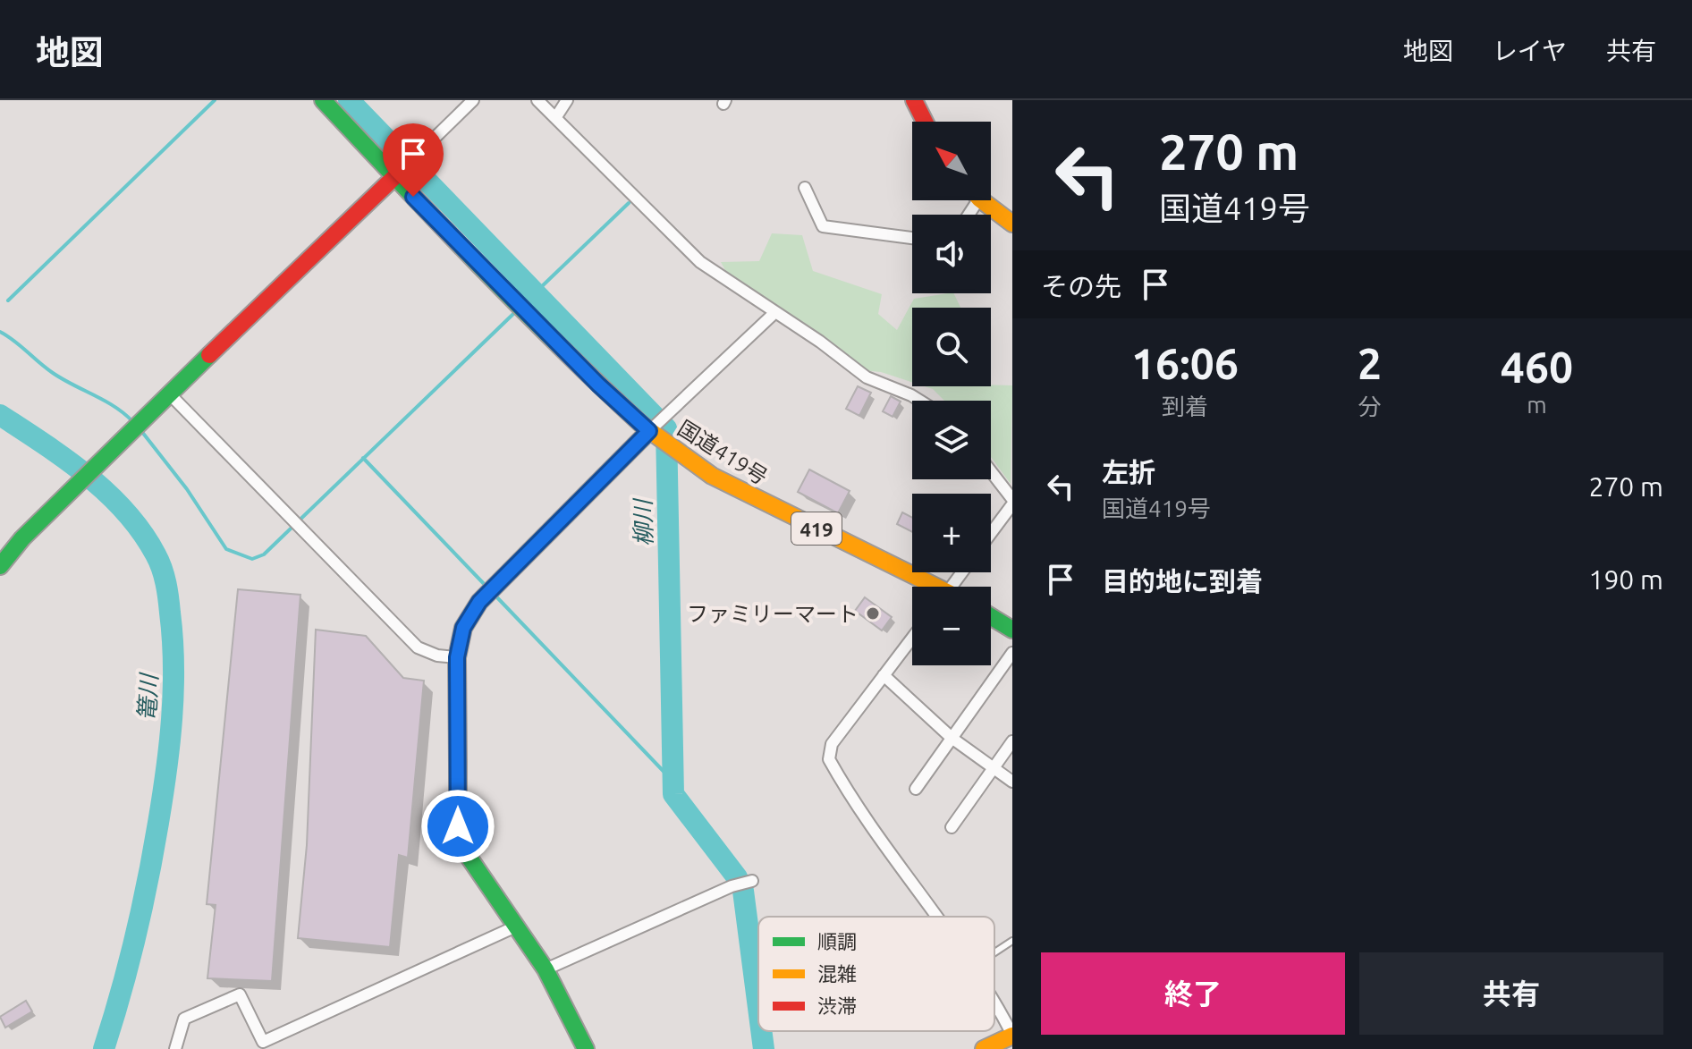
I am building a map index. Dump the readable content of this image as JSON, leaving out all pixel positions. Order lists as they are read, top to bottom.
{
  "streets": {
    "main road": ["国道419号", "419"]
  },
  "water": ["柳川", "篭川"],
  "places": ["ファミリーマート"],
  "legend": ["順調", "混雑", "渋滞"],
  "north": "top left",
  "page": {
    "header": "地図",
    "nav": ["地図", "レイヤ", "共有"],
    "turn": ["270 m", "国道419号"],
    "map_buttons": ["+", "−"],
    "then": "その先",
    "eta": [
      "16:06",
      "到着",
      "2",
      "分",
      "460",
      "m"
    ],
    "list": [
      {
        "name": "左折",
        "note": "国道419号",
        "value": "270 m"
      },
      {
        "name": "目的地に到着",
        "value": "190 m"
      }
    ],
    "buttons": ["終了", "共有"]
  }
}
